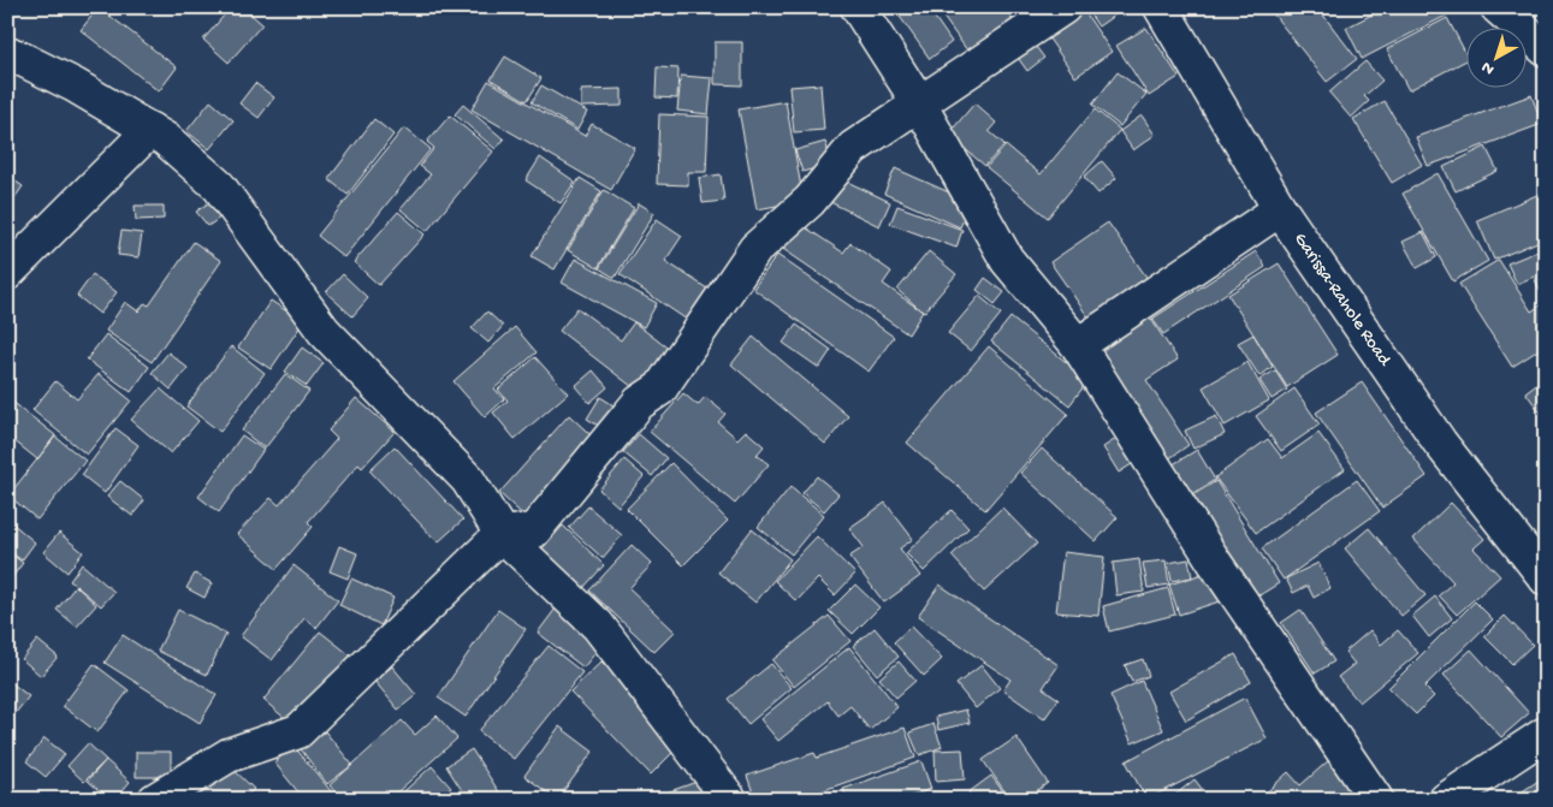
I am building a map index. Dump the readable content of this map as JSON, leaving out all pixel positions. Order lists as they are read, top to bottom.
{
  "streets": {
    "street": ["Garissa-Rahole Road"]
  },
  "north": "bottom left"
}
